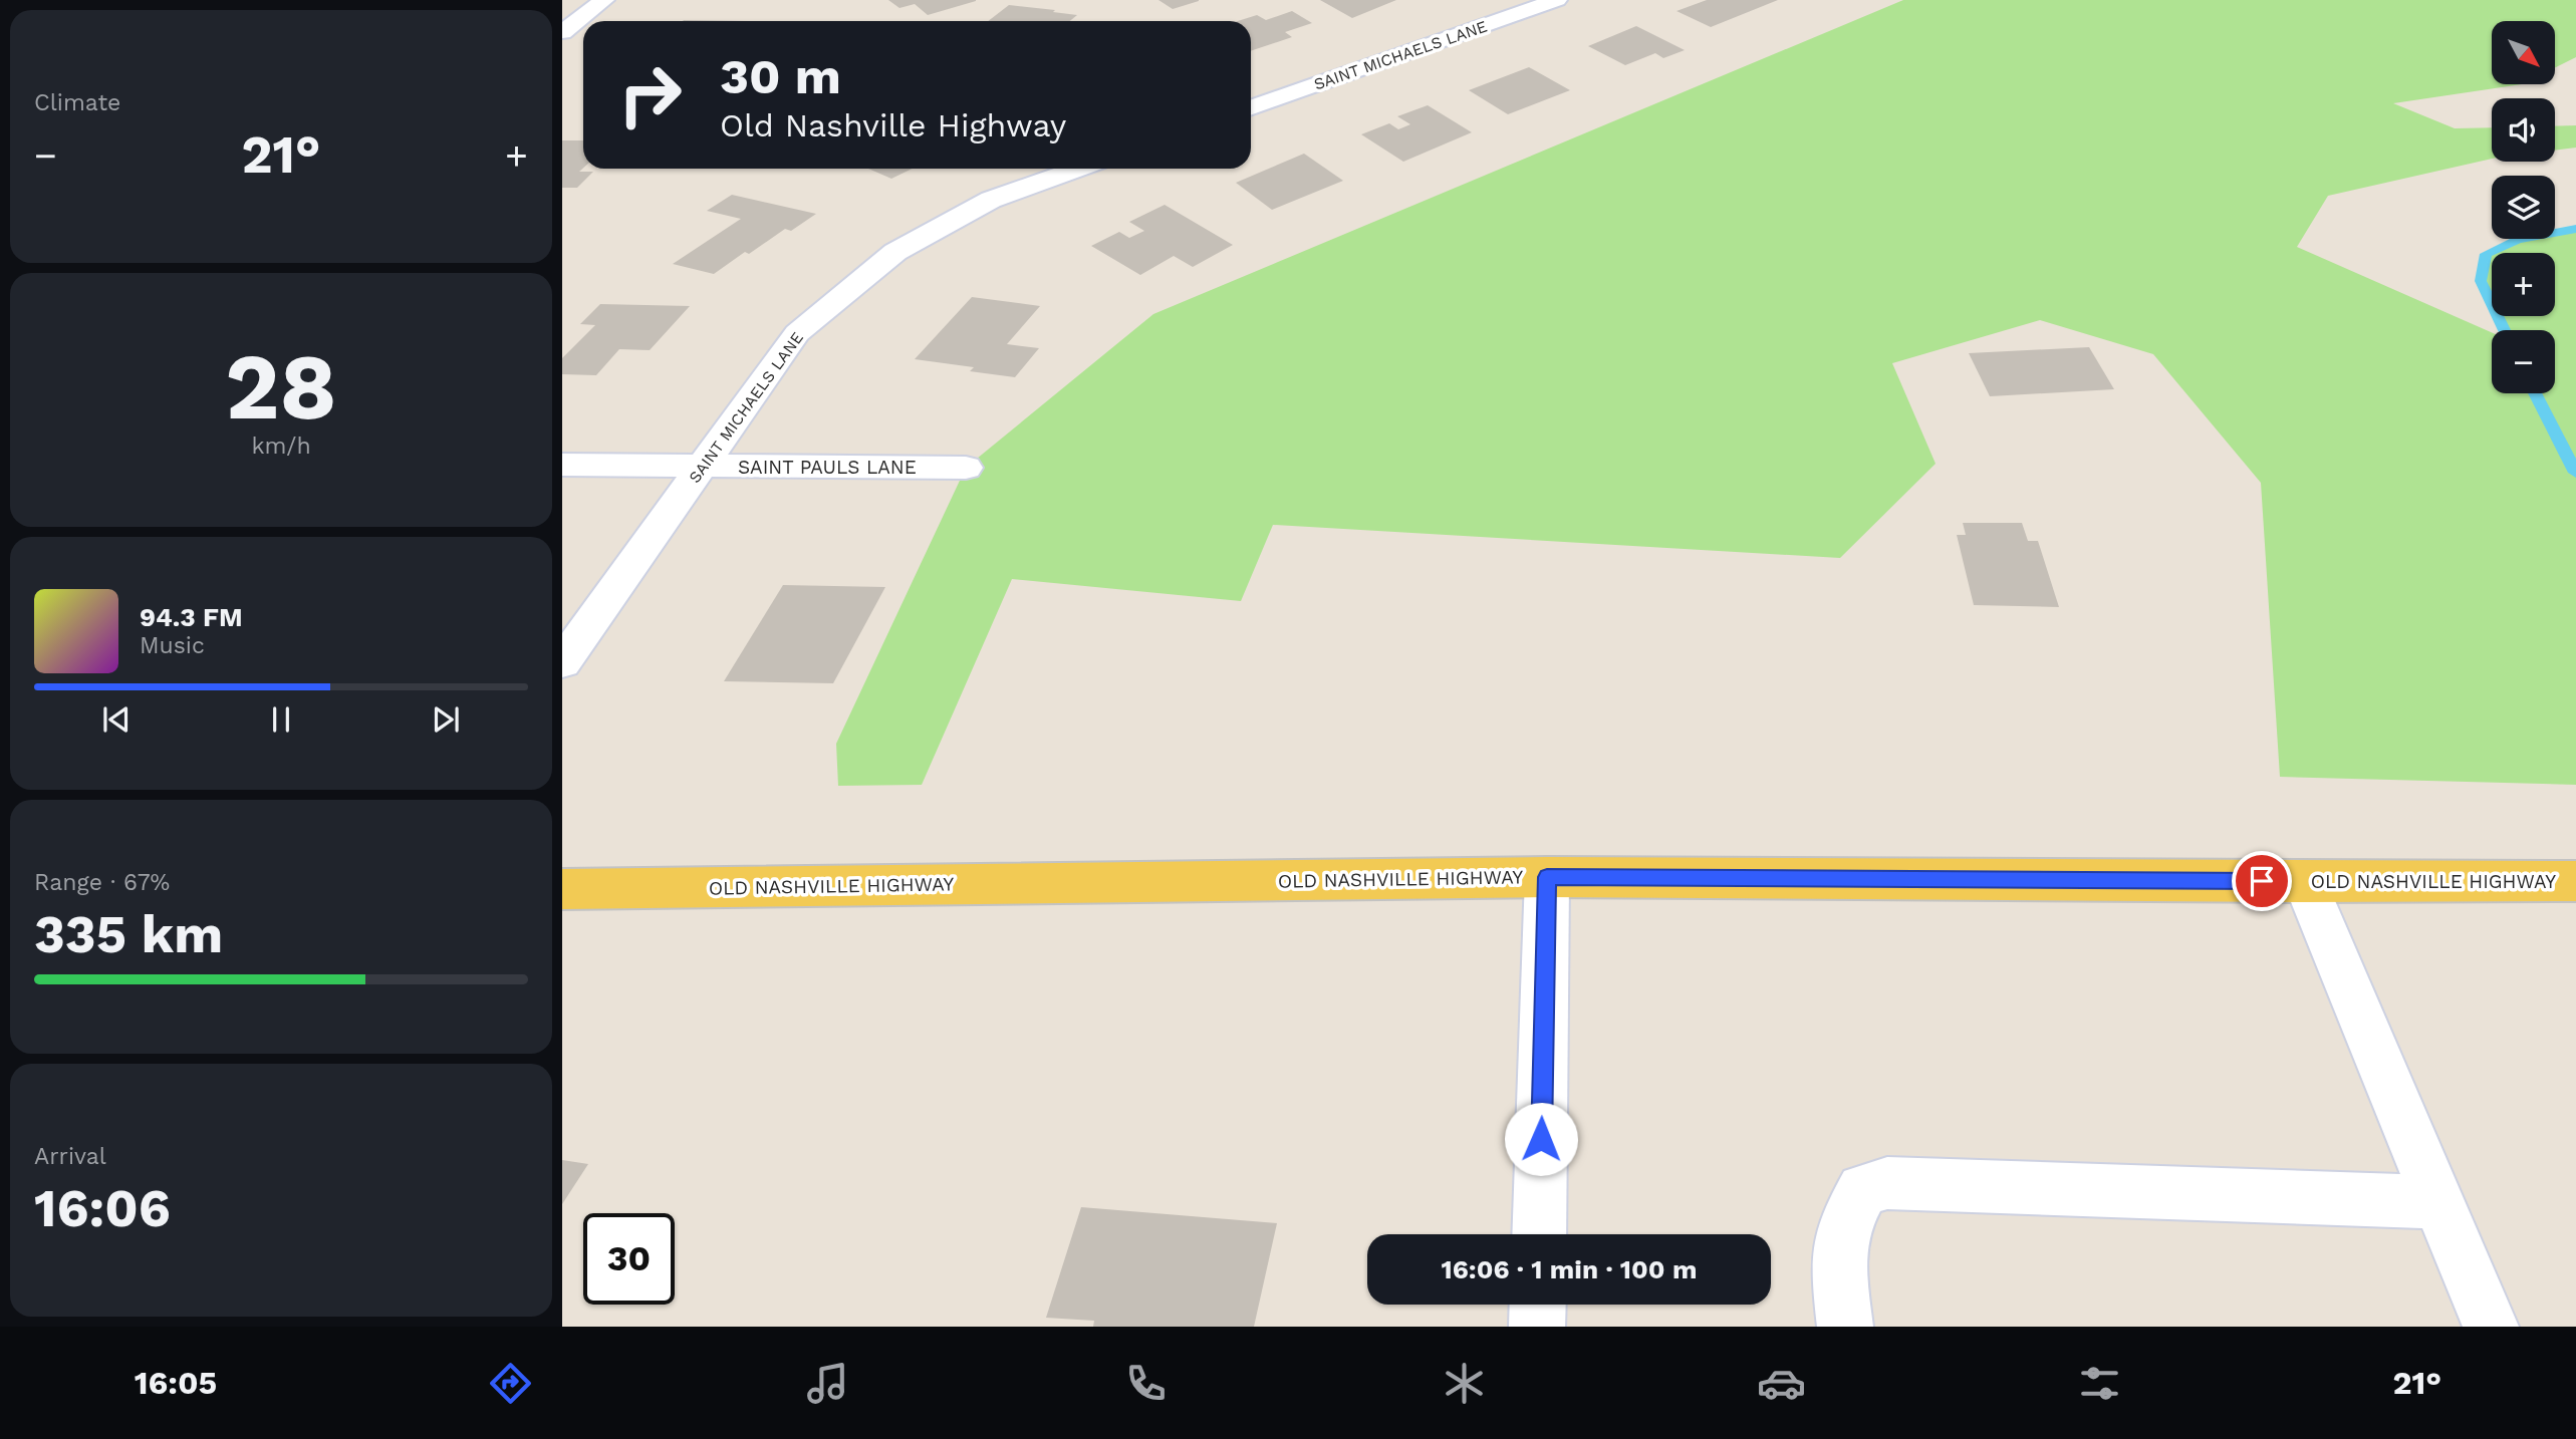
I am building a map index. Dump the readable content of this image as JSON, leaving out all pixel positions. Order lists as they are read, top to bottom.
{
  "streets": {
    "main road": ["OLD NASHVILLE HIGHWAY"],
    "street": ["SAINT MICHAELS LANE", "SAINT PAULS LANE"]
  },
  "crossings": [
    ["SAINT MICHAELS LANE", "SAINT PAULS LANE"]
  ],
  "north": "bottom right",
  "page": {
    "tile": [
      "Climate",
      ["28", "km/h"],
      ["Range · 67%", "335 km"],
      ["Arrival", "16:06"]
    ],
    "map_buttons": ["+", "−"],
    "turn": ["30 m", "Old Nashville Highway"],
    "heat": ["−", "21°", "+"],
    "song": ["94.3 FM", "Music"],
    "limit": "30",
    "trip": "16:06 · 1 min · 100 m",
    "tabs": ["16:05", "21°"]
  }
}
